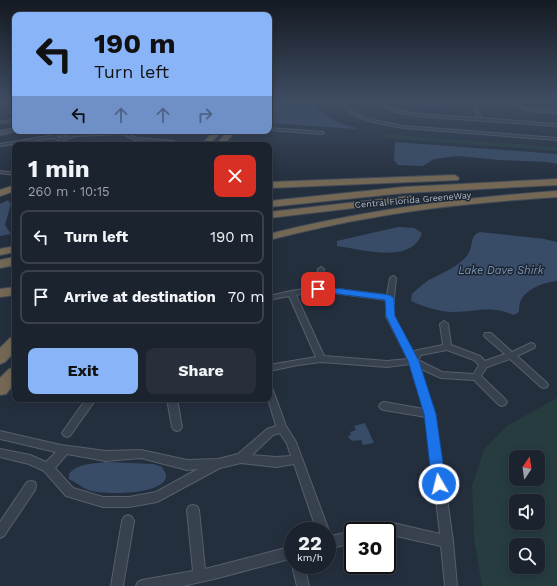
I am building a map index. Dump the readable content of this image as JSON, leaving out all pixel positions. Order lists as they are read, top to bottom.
{
  "streets": {
    "highway": ["Central Florida GreeneWay"]
  },
  "water": ["Lake Dave Shirk"],
  "north": "top",
  "page": {
    "turn": ["190 m", "Turn left"],
    "heading": ["1 min", "260 m · 10:15"],
    "list": [
      {
        "name": "Turn left",
        "value": "190 m"
      },
      {
        "name": "Arrive at destination",
        "value": "70 m"
      }
    ],
    "buttons": ["Exit", "Share"],
    "speed": "22 km/h",
    "limit": "30"
  }
}
